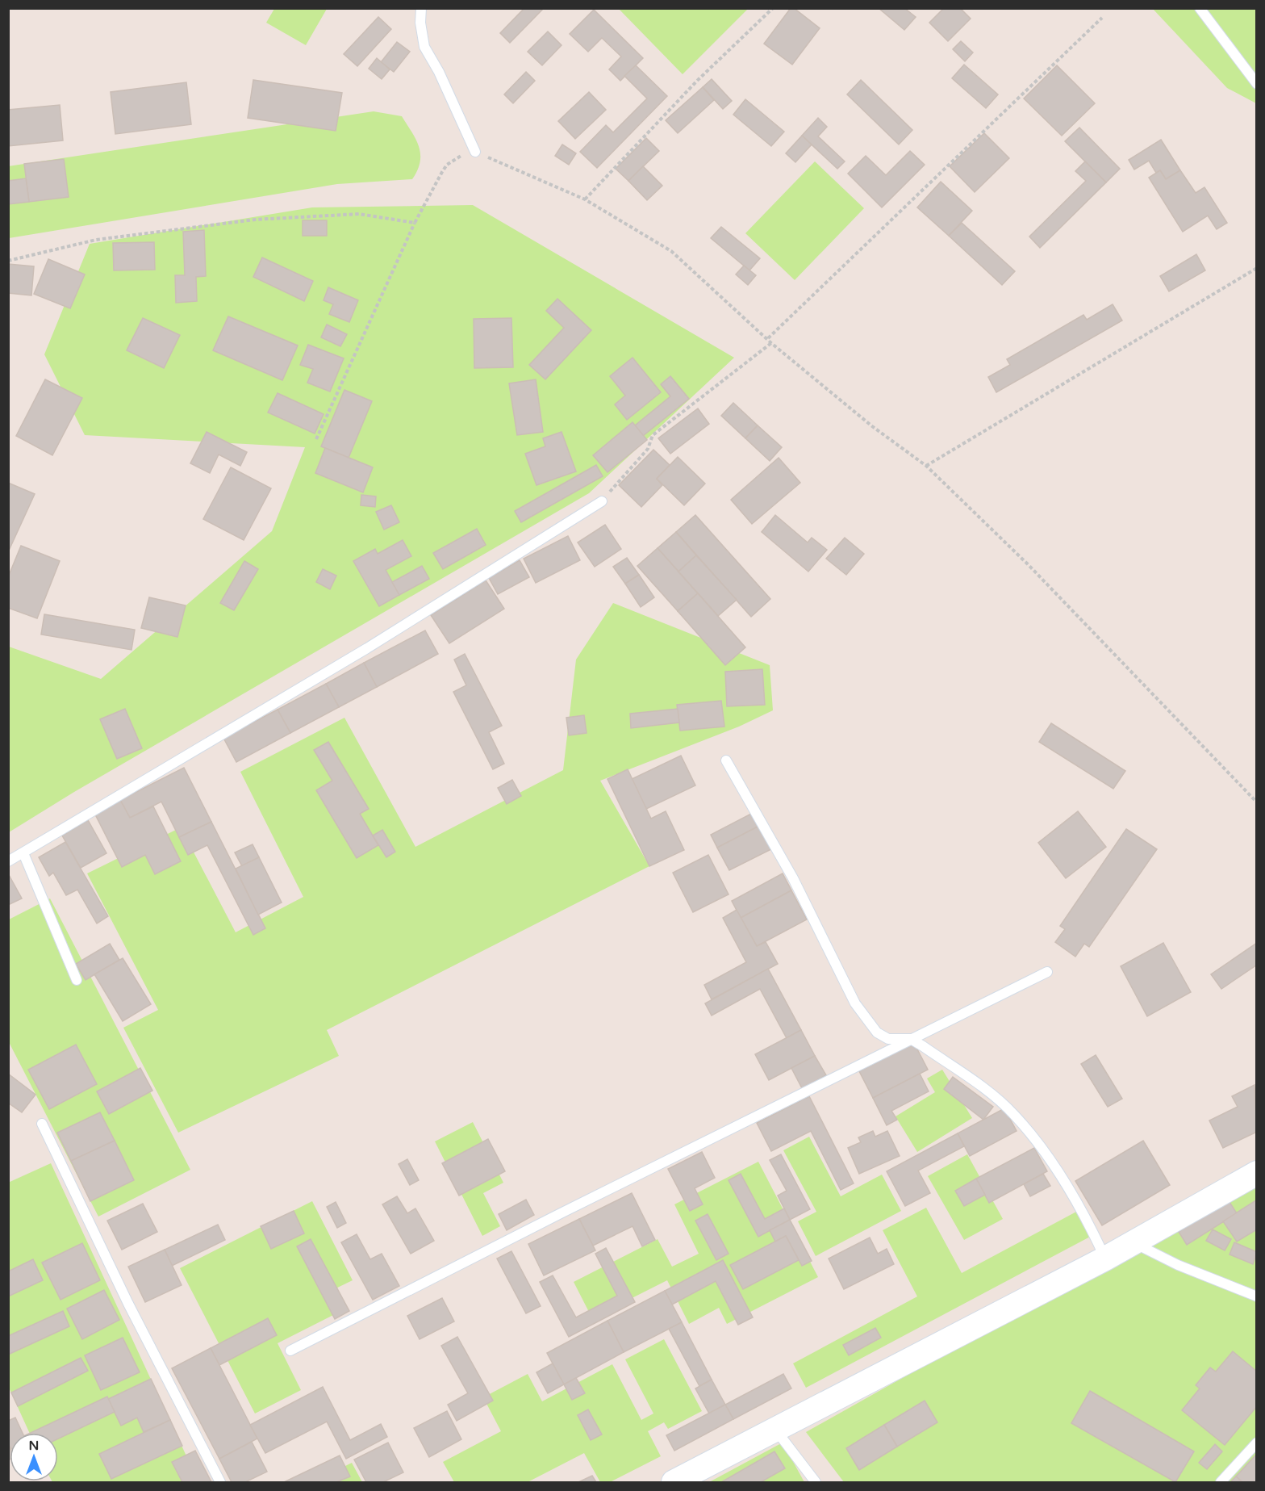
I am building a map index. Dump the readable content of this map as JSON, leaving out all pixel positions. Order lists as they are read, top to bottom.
{
  "north": "top"
}
